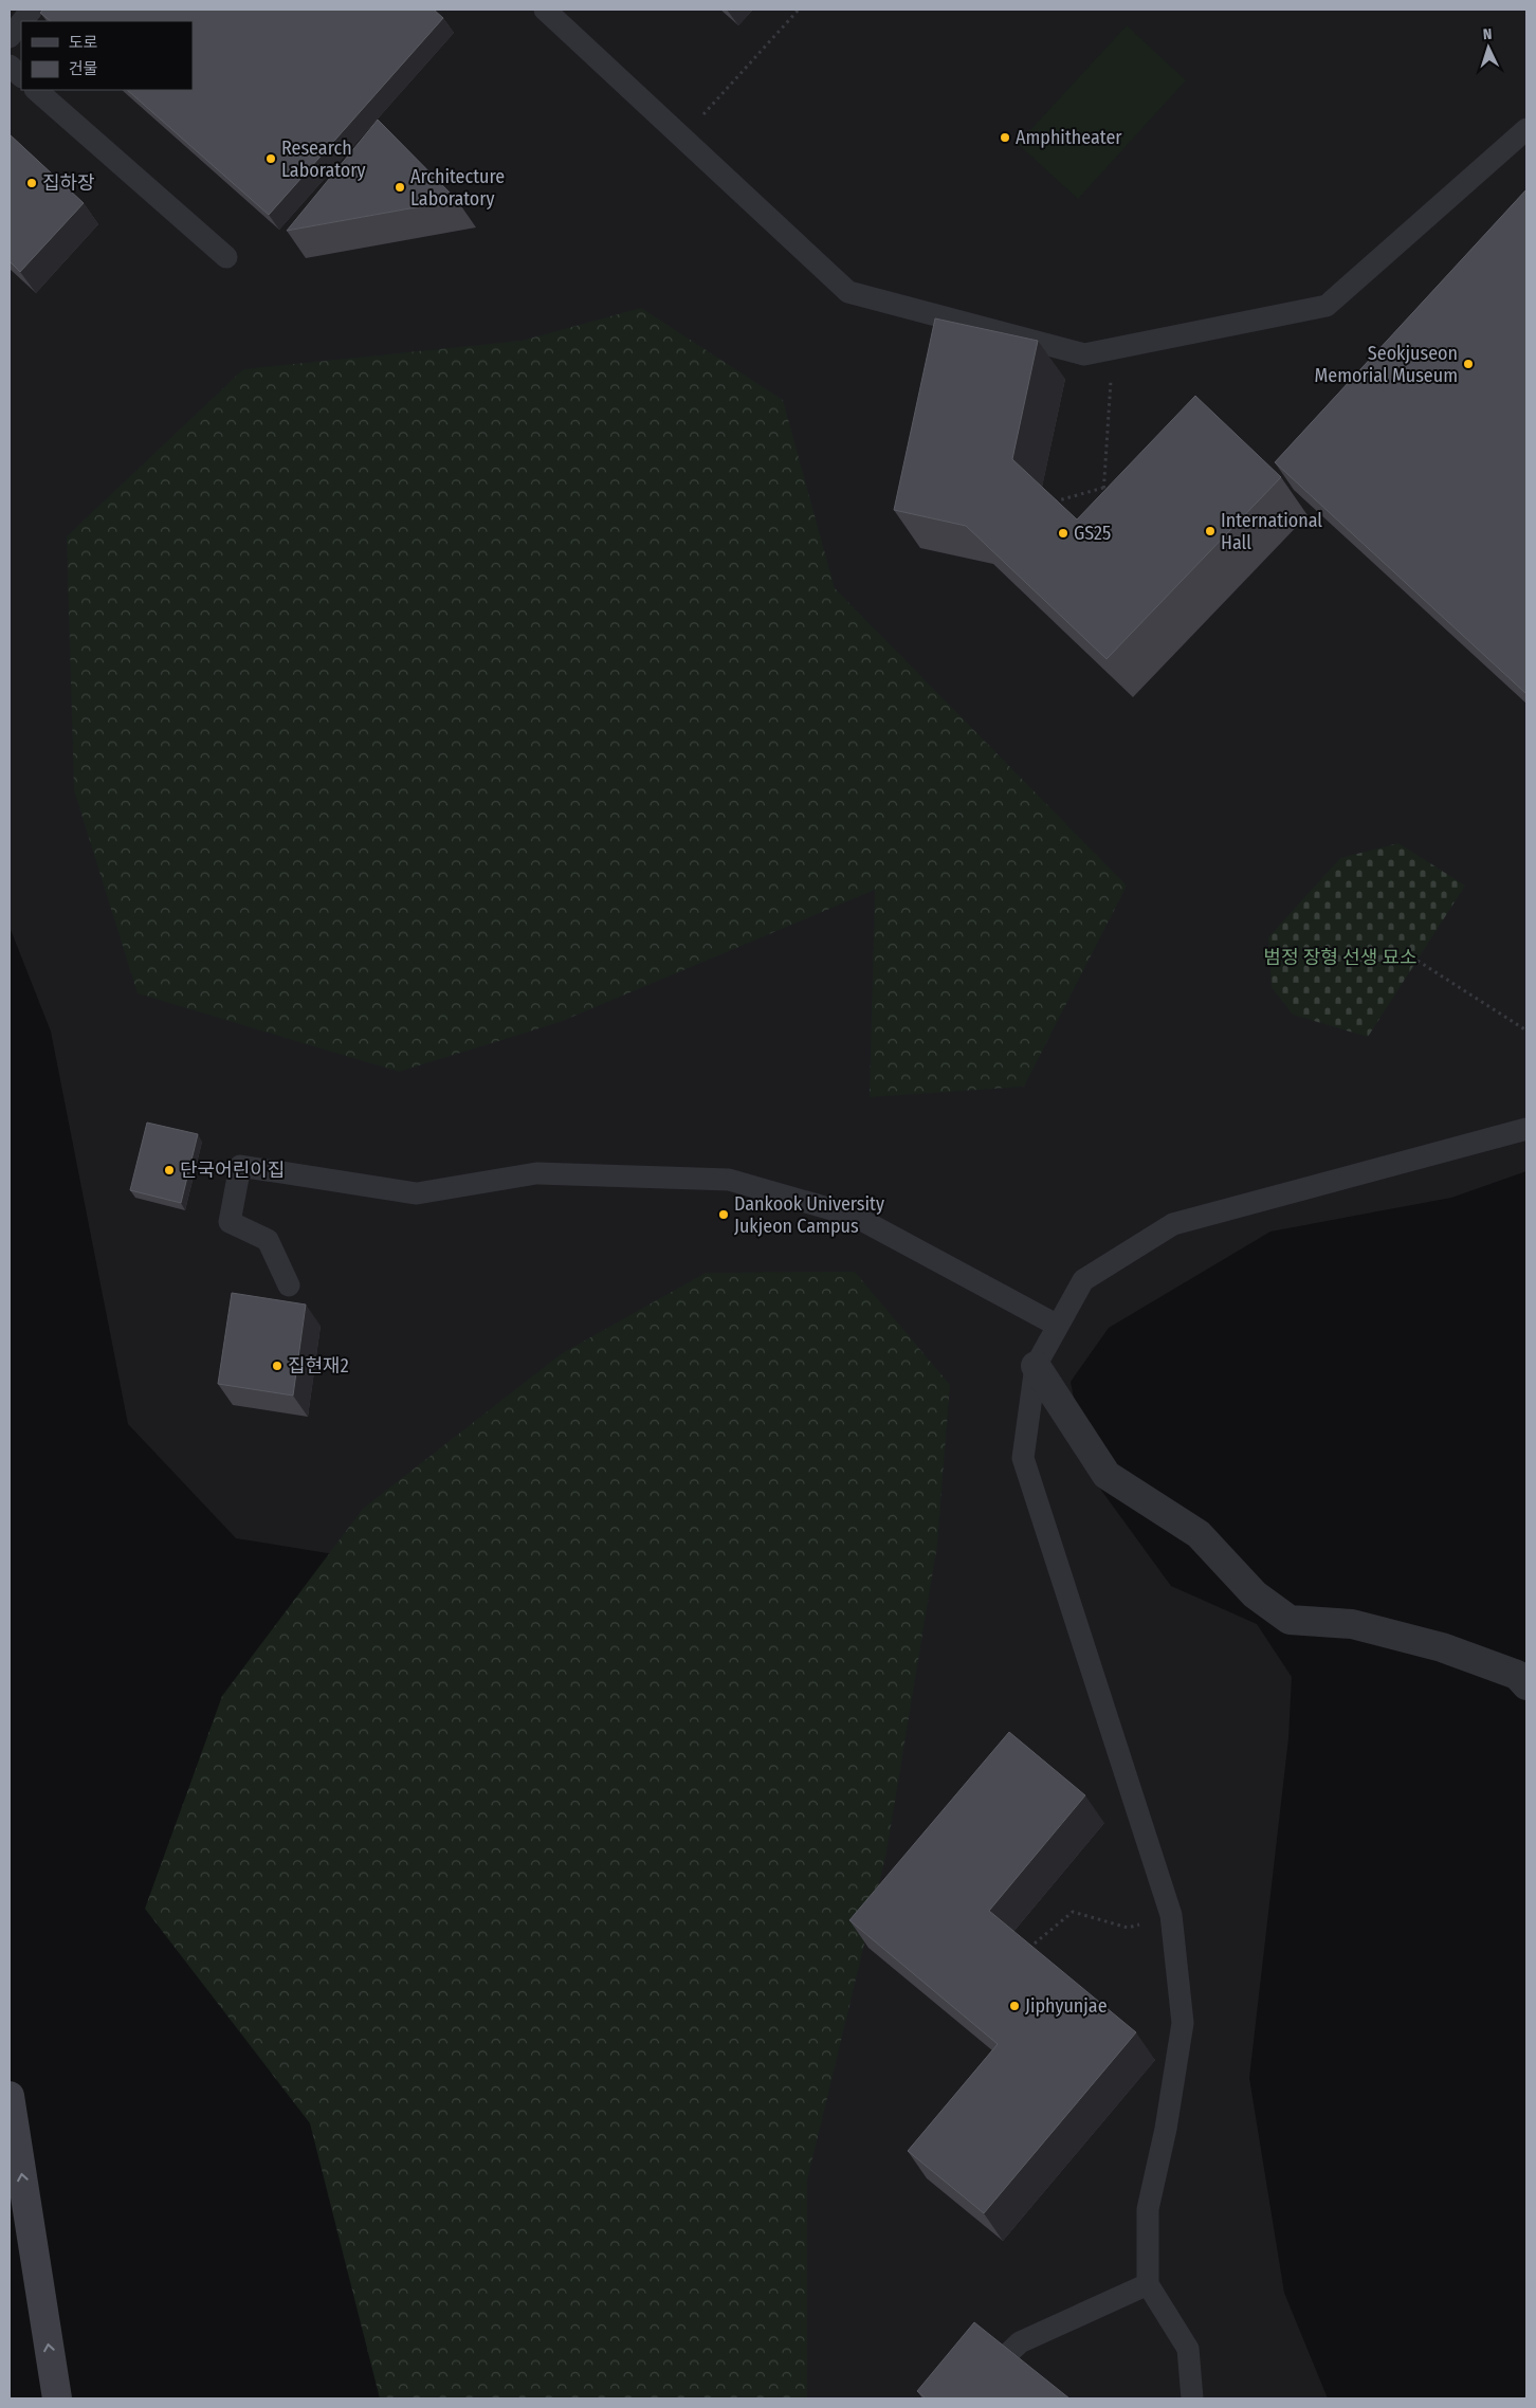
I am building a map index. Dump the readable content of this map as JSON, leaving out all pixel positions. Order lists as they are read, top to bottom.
{
  "parks": ["범정 장형 선생 묘소"],
  "places": [
    "Amphitheater",
    "Research Laboratory",
    "집하장",
    "Architecture Laboratory",
    "Seokjuseon Memorial Museum",
    "International Hall",
    "GS25",
    "단국어린이집",
    "Dankook University Jukjeon Campus",
    "집현재2",
    "Jiphyunjae"
  ],
  "legend": ["도로", "건물"],
  "north": "top"
}
